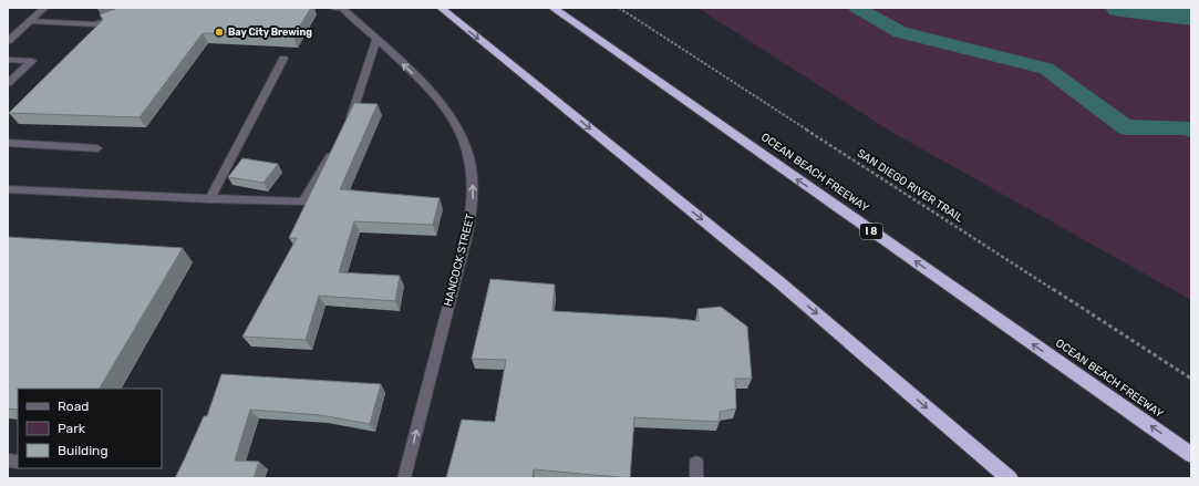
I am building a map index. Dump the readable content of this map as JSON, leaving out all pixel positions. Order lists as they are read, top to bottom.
{
  "streets": {
    "highway": ["OCEAN BEACH FREEWAY", "I 8"],
    "street": ["HANCOCK STREET"],
    "path": ["SAN DIEGO RIVER TRAIL"]
  },
  "one_way": ["HANCOCK STREET"],
  "places": ["Bay City Brewing"],
  "legend": ["Road", "Park", "Building"]
}
